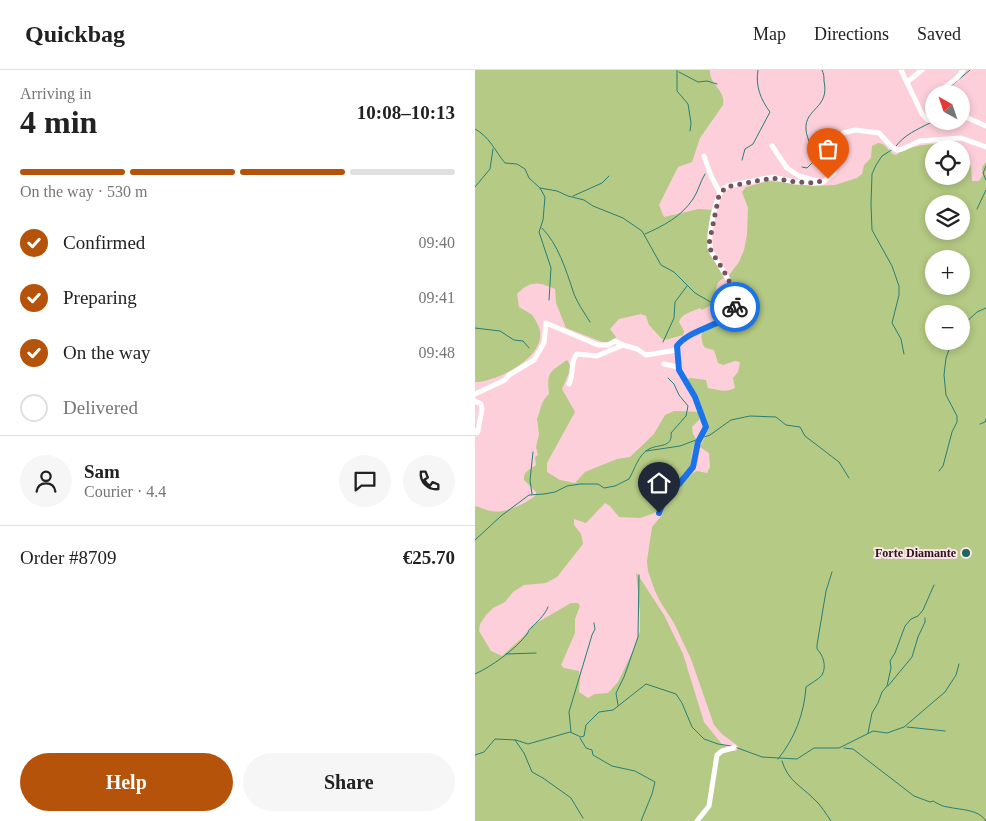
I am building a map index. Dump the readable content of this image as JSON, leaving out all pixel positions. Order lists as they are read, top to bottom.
{
  "places": ["Forte Diamante"],
  "north": "top left",
  "page": {
    "header": "Quickbag",
    "nav": ["Map", "Directions", "Saved"],
    "heading": ["4 min", "Arriving in", "10:08–10:13"],
    "panel": [
      "Sam",
      "Courier · 4.4",
      "Order #8709",
      "€25.70"
    ],
    "map_buttons": ["+", "−"],
    "bar": "On the way · 530 m",
    "list": [
      ["Confirmed", "09:40"],
      ["Preparing", "09:41"],
      ["On the way", "09:48"],
      "Delivered"
    ],
    "buttons": ["Help", "Share"]
  }
}
